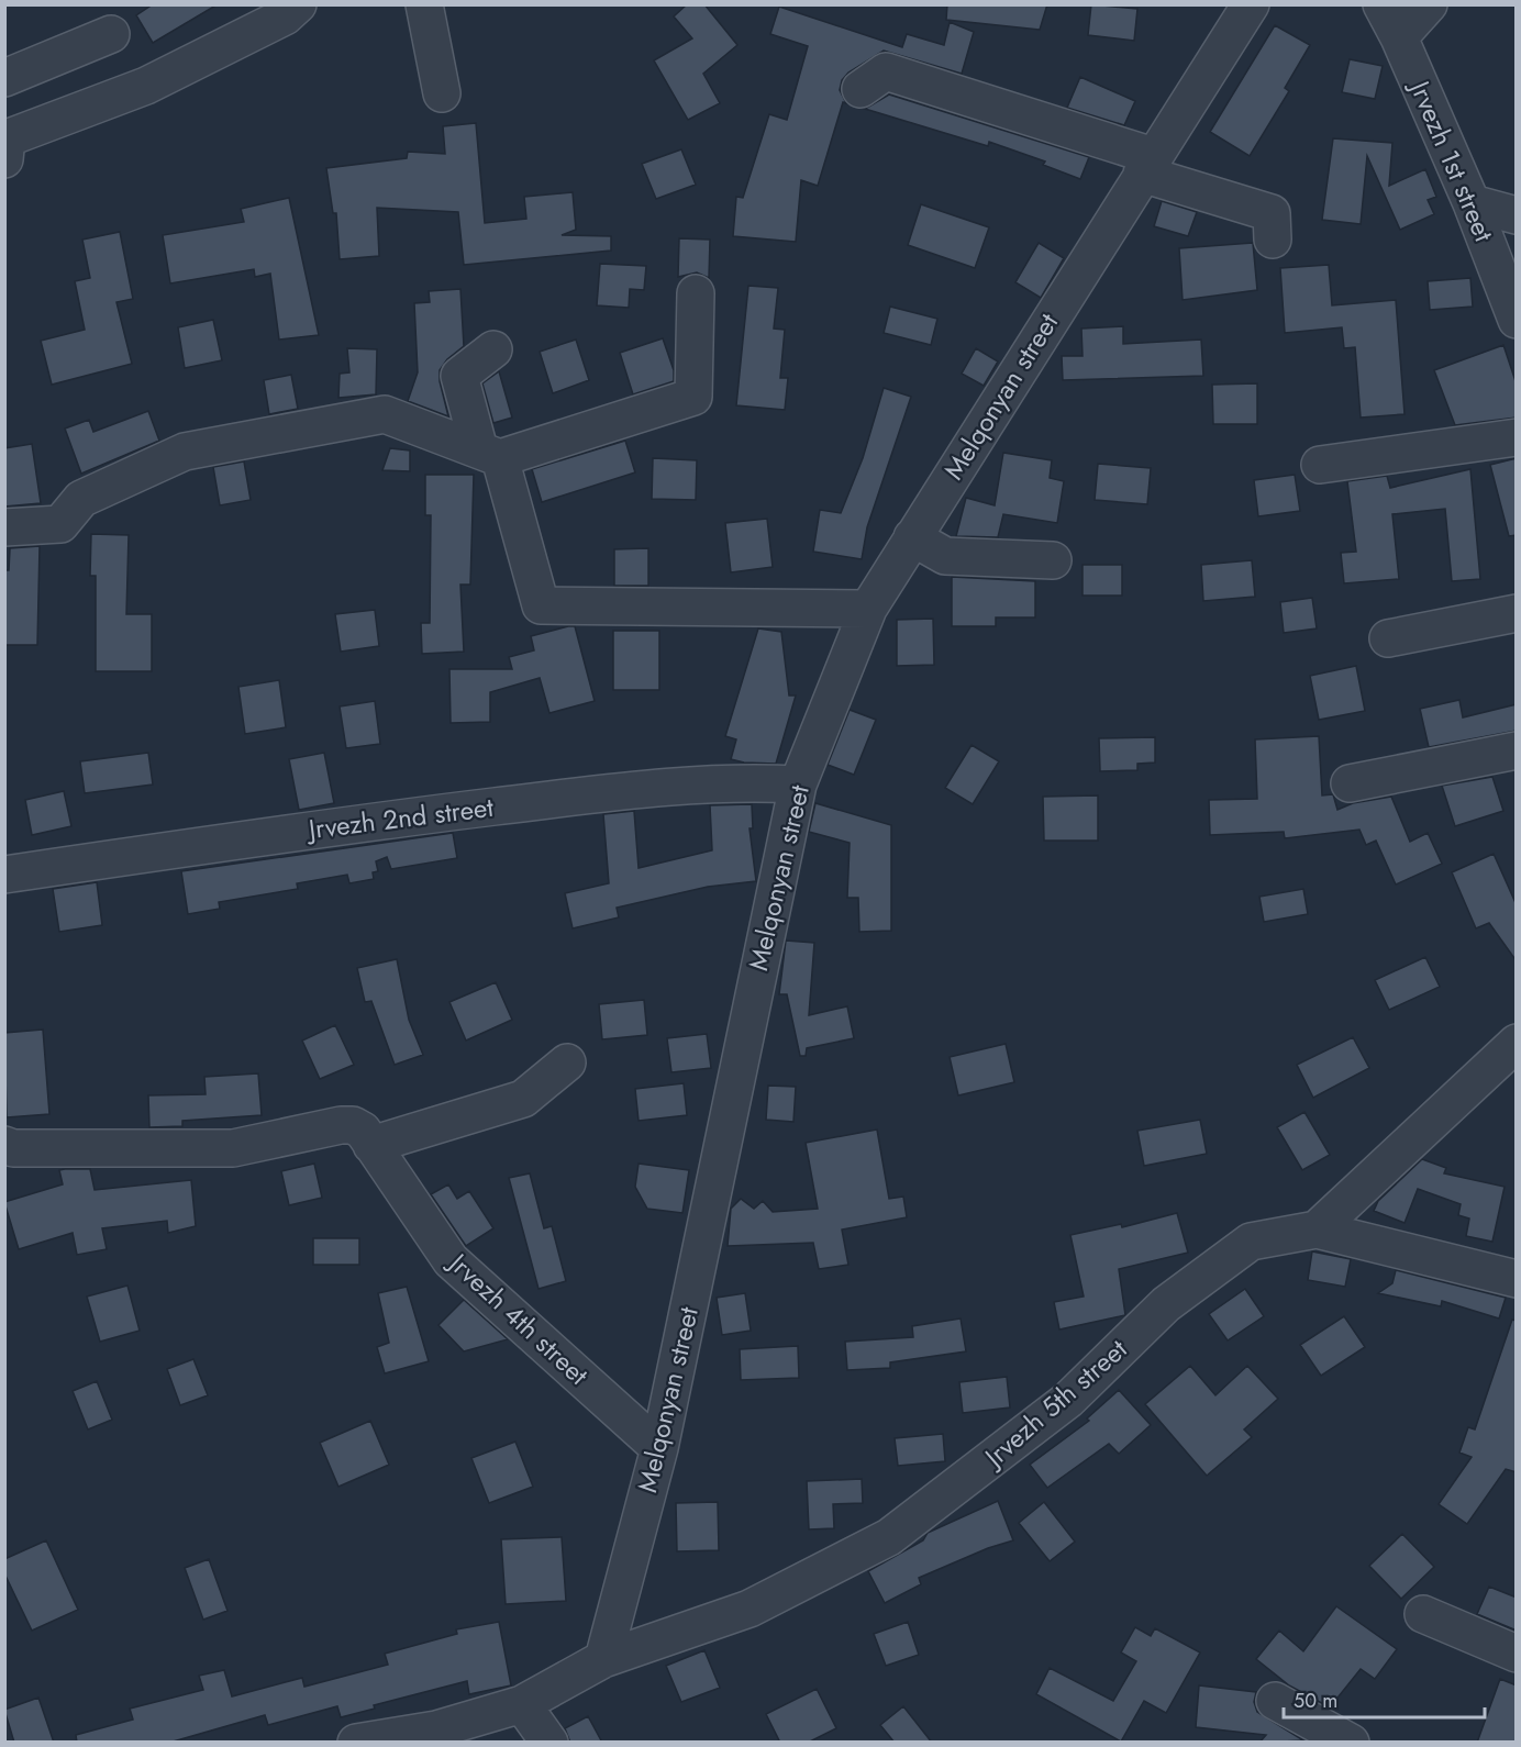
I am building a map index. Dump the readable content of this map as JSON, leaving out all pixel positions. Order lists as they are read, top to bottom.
{
  "streets": {
    "street": [
      "Jrvezh 1st street",
      "Melqonyan street",
      "Jrvezh 2nd street",
      "Jrvezh 4th street",
      "Jrvezh 5th street"
    ]
  },
  "crossings": [
    ["Melqonyan street", "Jrvezh 2nd street"],
    ["Melqonyan street", "Jrvezh 4th street"],
    ["Melqonyan street", "Jrvezh 5th street"]
  ],
  "scale_bar": "50 m"
}
